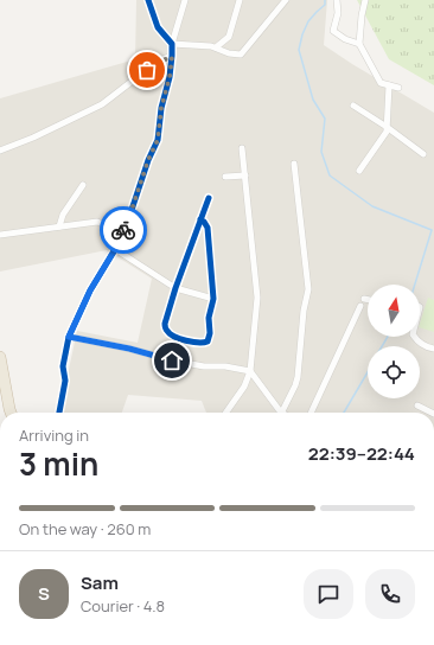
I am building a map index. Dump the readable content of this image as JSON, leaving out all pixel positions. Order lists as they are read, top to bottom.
{
  "north": "top",
  "page": {
    "heading": ["3 min", "Arriving in", "22:39–22:44"],
    "panel": ["Sam", "Courier · 4.8"],
    "bar": "On the way · 260 m",
    "round": "S"
  }
}
